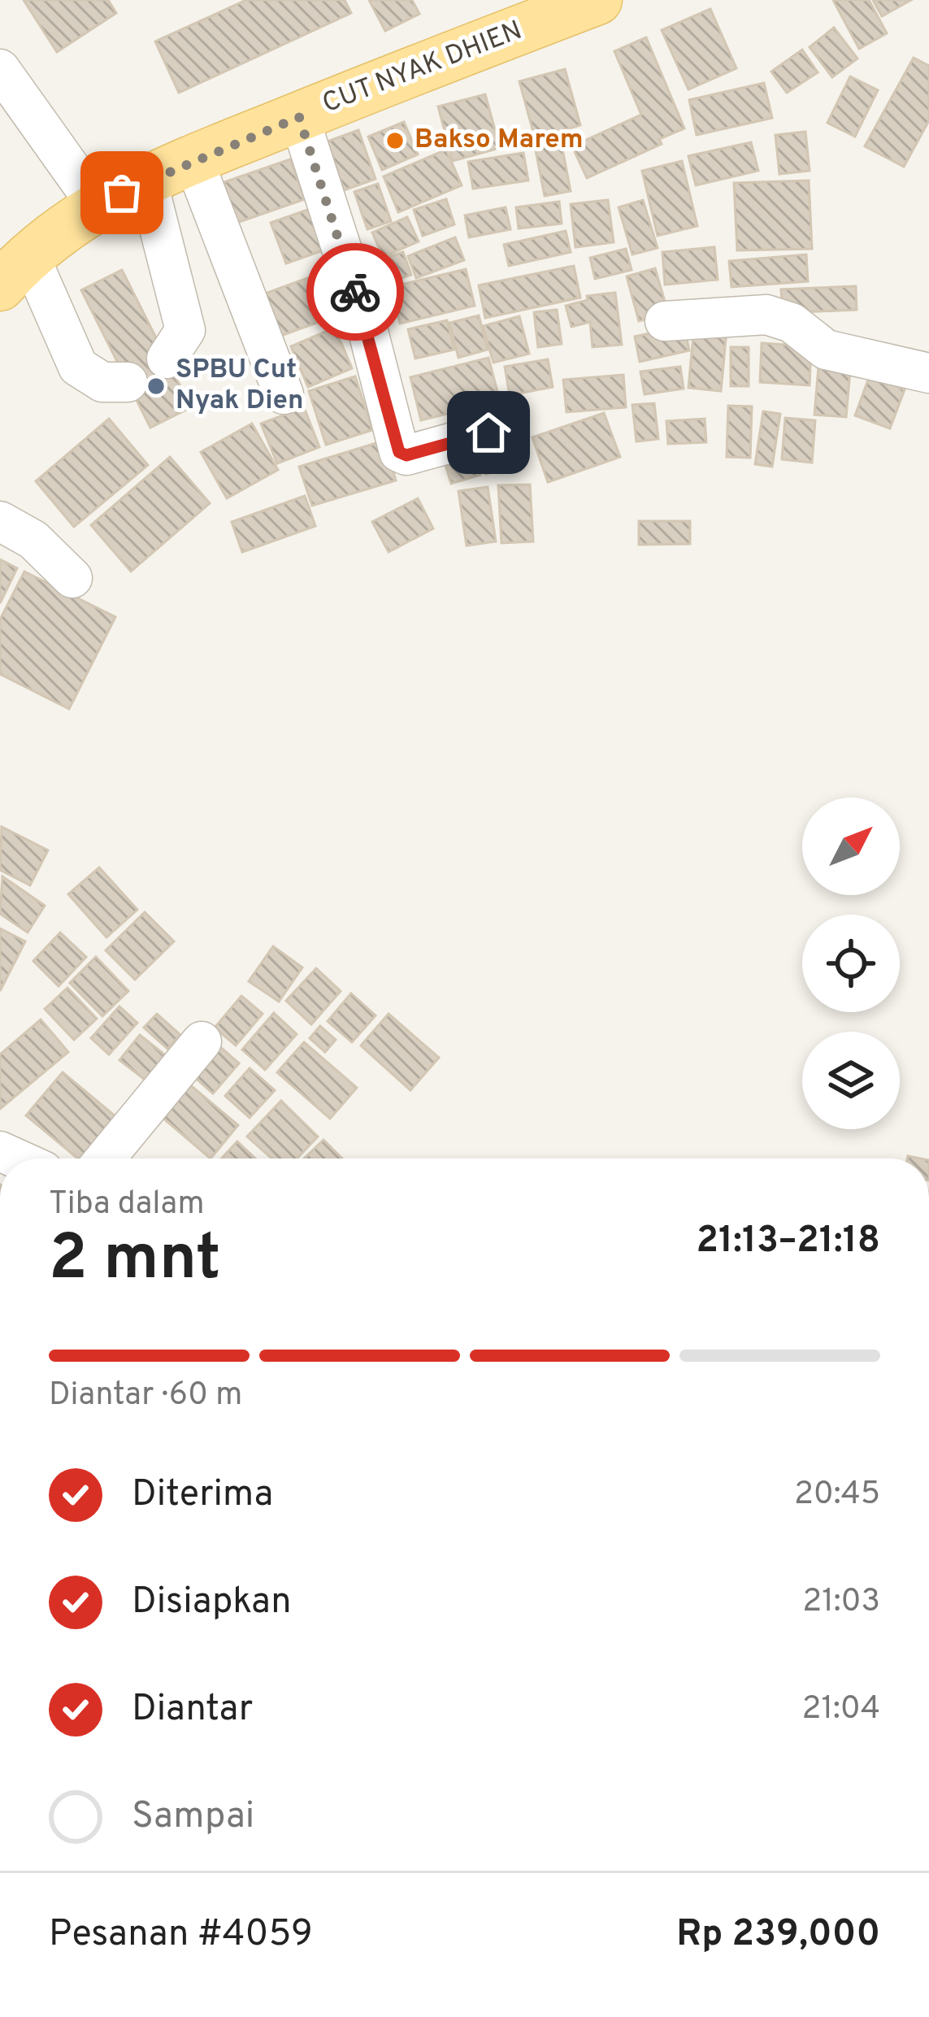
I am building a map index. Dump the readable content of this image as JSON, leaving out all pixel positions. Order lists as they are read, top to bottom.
{
  "streets": {
    "main road": ["CUT NYAK DHIEN"]
  },
  "places": ["Bakso Marem", "SPBU Cut Nyak Dien"],
  "north": "top right",
  "page": {
    "heading": ["2 mnt", "Tiba dalam", "21:13–21:18"],
    "panel": ["Pesanan #4059", "Rp 239,000"],
    "bar": "Diantar · 60 m",
    "list": [
      ["Diterima", "20:45"],
      ["Disiapkan", "21:03"],
      ["Diantar", "21:04"],
      "Sampai"
    ]
  }
}
